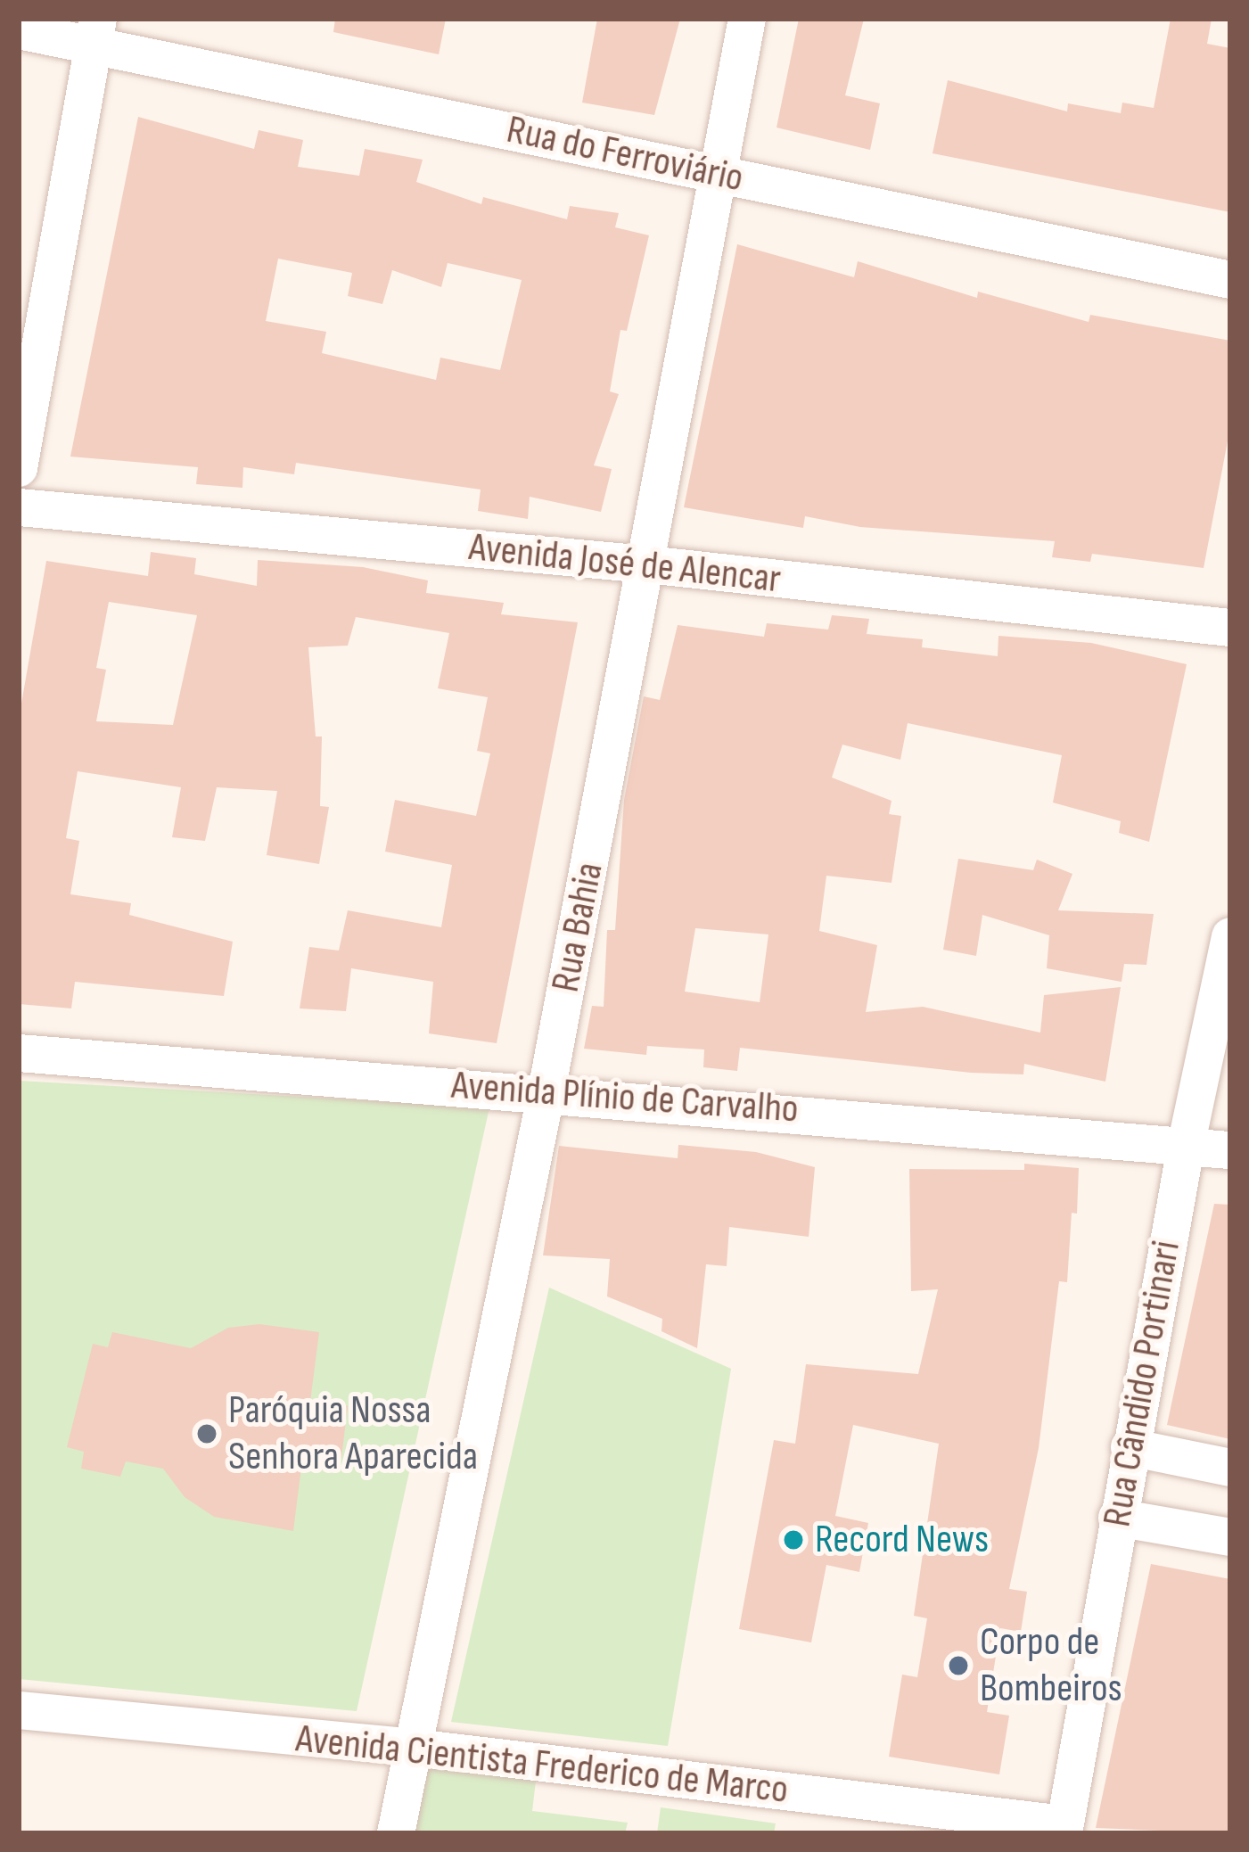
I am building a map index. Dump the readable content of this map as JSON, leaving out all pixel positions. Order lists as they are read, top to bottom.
{
  "streets": {
    "street": [
      "Rua do Ferroviário",
      "Avenida José de Alencar",
      "Rua Bahia",
      "Avenida Plínio de Carvalho",
      "Rua Cândido Portinari",
      "Avenida Cientista Frederico de Marco"
    ]
  },
  "crossings": [
    ["Rua do Ferroviário", "Rua Bahia"],
    ["Avenida José de Alencar", "Rua Bahia"],
    ["Rua Bahia", "Avenida Plínio de Carvalho"],
    ["Rua Bahia", "Avenida Cientista Frederico de Marco"],
    ["Avenida Plínio de Carvalho", "Rua Cândido Portinari"],
    ["Rua Cândido Portinari", "Avenida Cientista Frederico de Marco"]
  ],
  "places": ["Paróquia Nossa Senhora Aparecida", "Record News", "Corpo de Bombeiros"]
}
